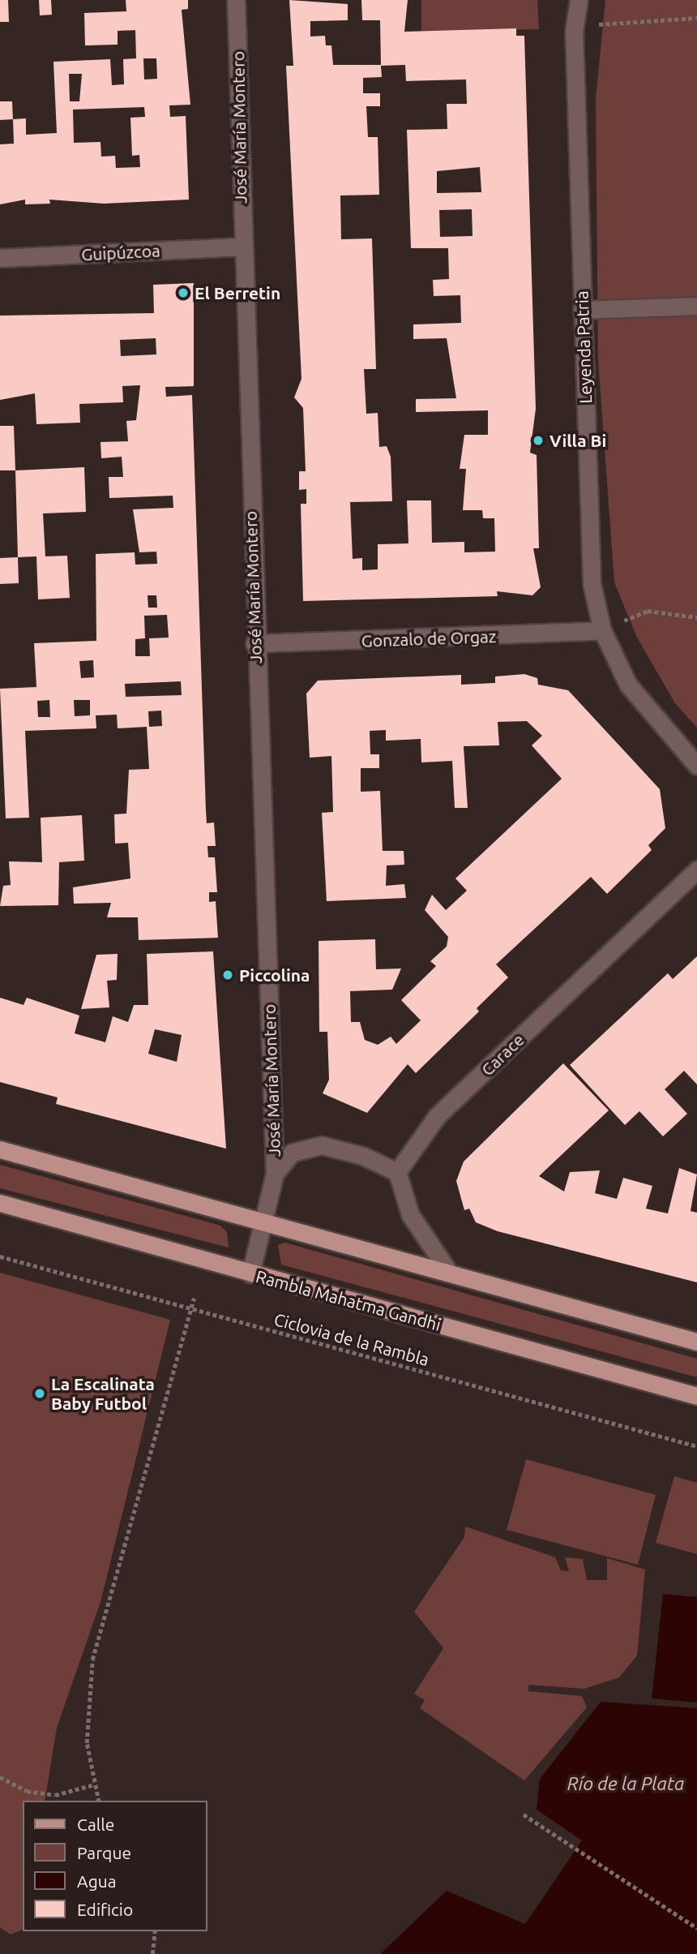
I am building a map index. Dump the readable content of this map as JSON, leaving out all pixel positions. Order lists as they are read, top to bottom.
{
  "streets": {
    "main road": ["Rambla Mahatma Gandhi"],
    "street": [
      "José María Montero",
      "Guipúzcoa",
      "Leyenda Patria",
      "Gonzalo de Orgaz",
      "Carace"
    ],
    "path": ["Ciclovia de la Rambla"]
  },
  "crossings": [
    ["José María Montero", "Guipúzcoa"],
    ["José María Montero", "Gonzalo de Orgaz"],
    ["José María Montero", "Carace"],
    ["José María Montero", "Rambla Mahatma Gandhi"],
    ["Leyenda Patria", "Gonzalo de Orgaz"]
  ],
  "water": ["Río de la Plata"],
  "places": [
    "El Berretin",
    "Villa Bi",
    "Piccolina",
    "La Escalinata Baby Futbol"
  ],
  "legend": [
    "Calle",
    "Parque",
    "Agua",
    "Edificio"
  ]
}
